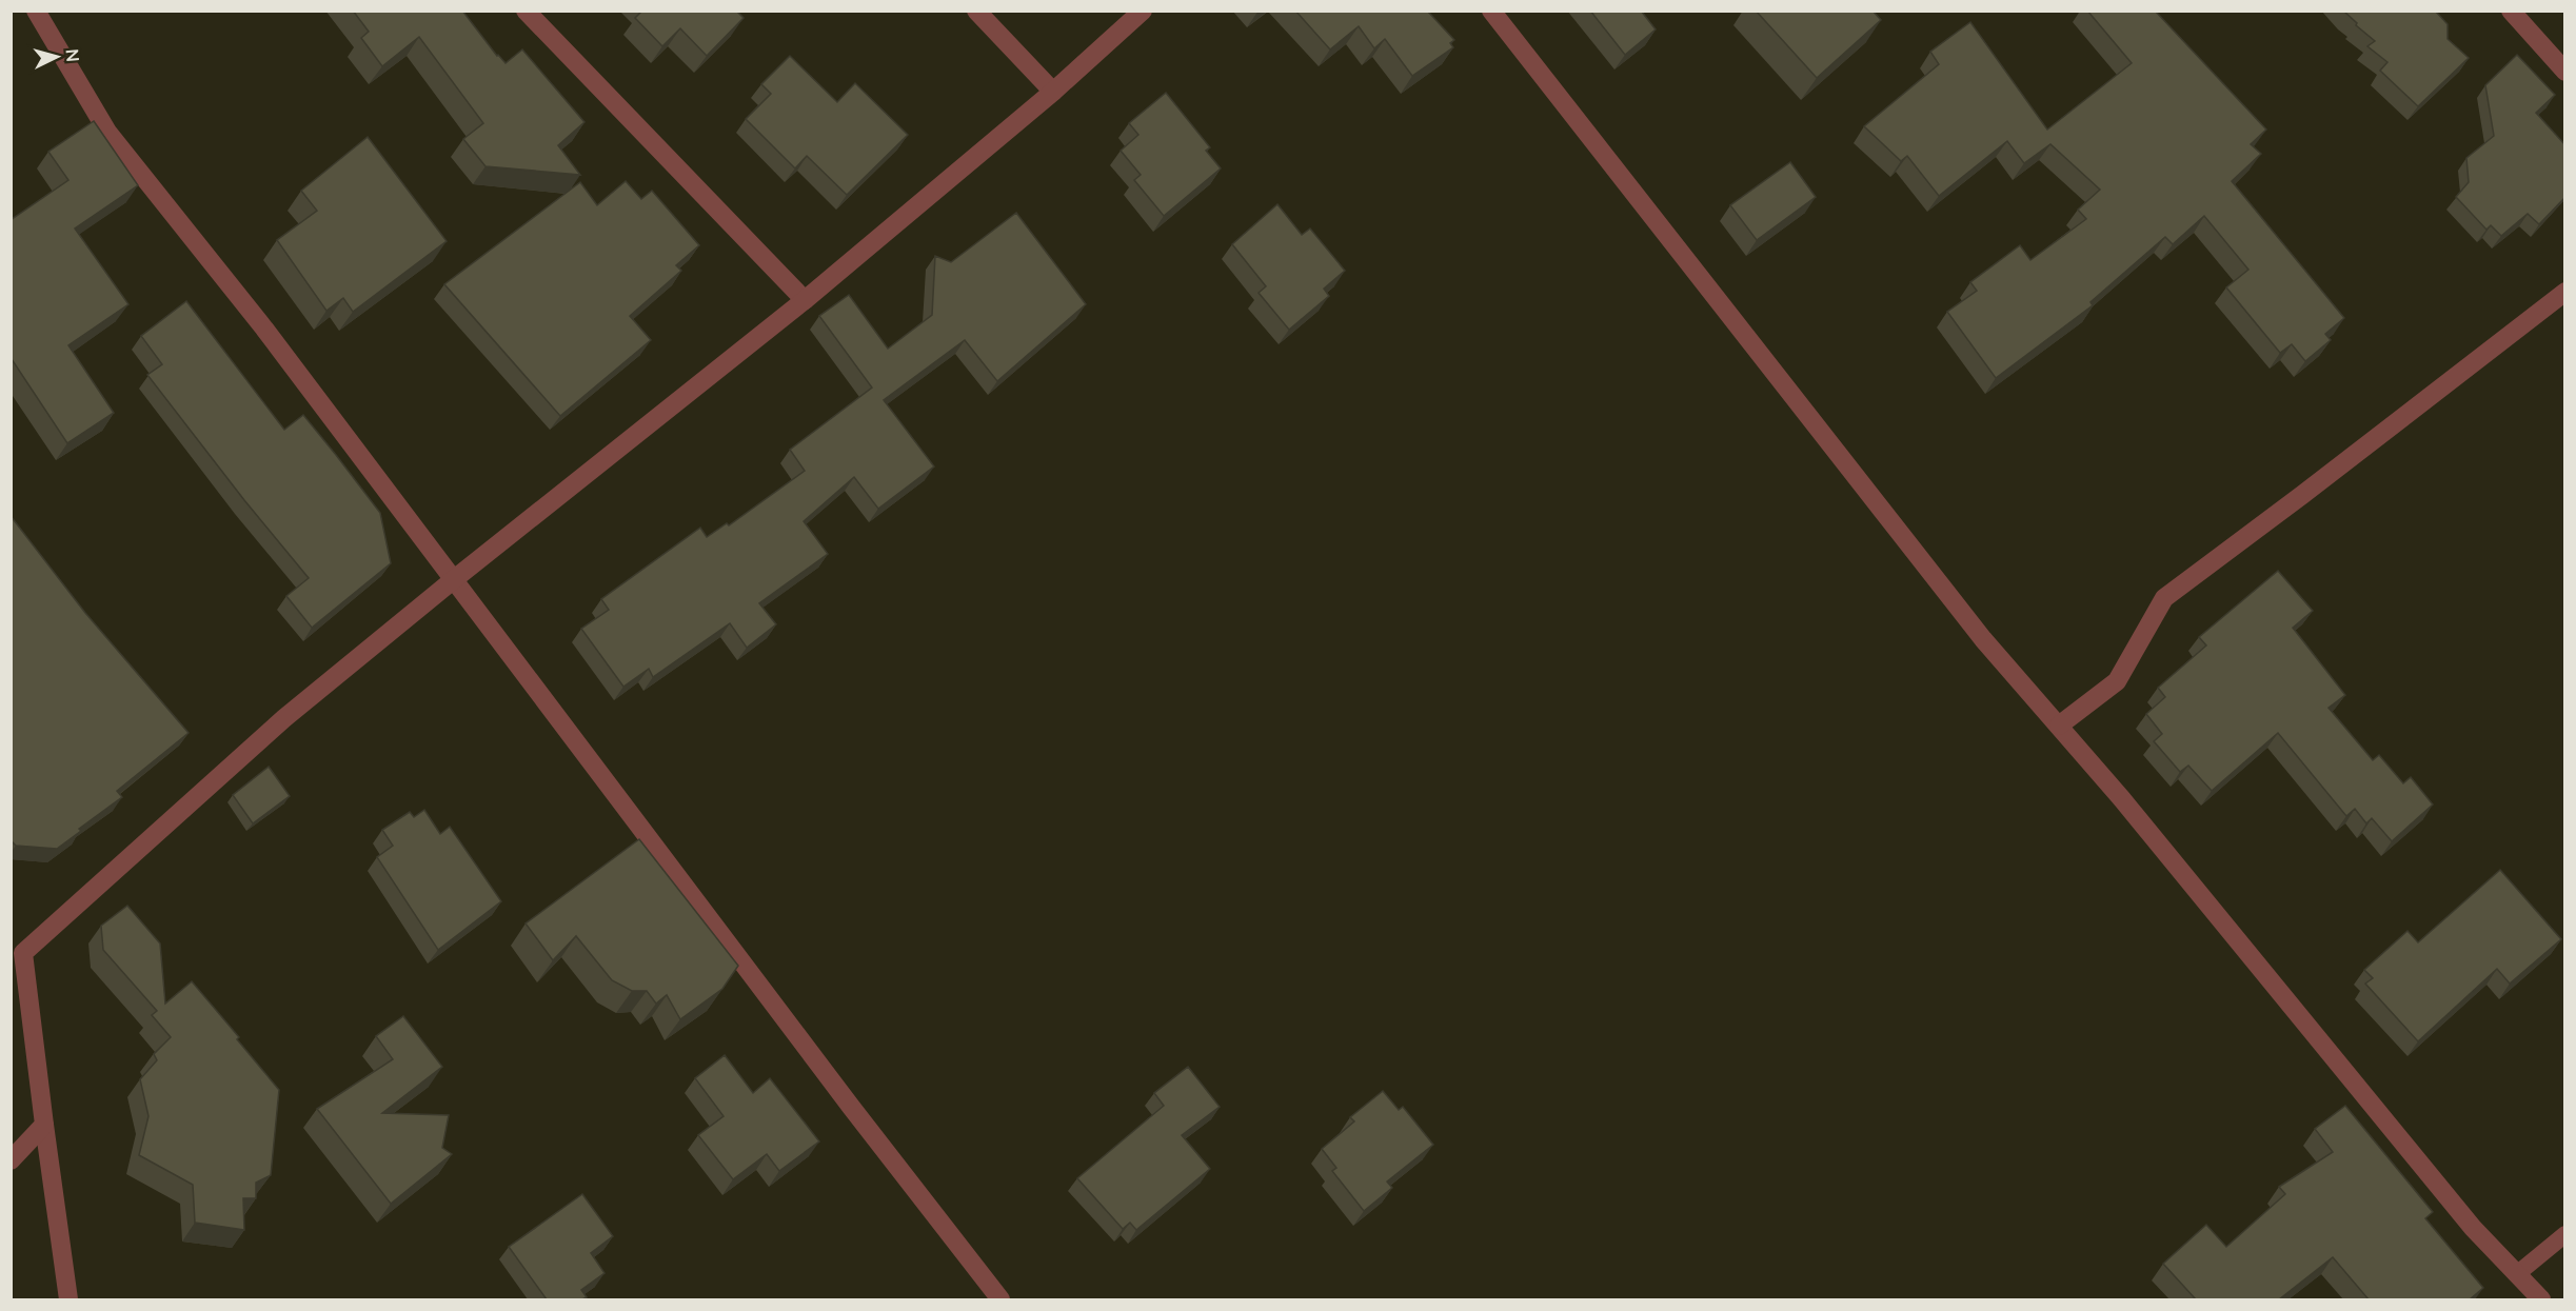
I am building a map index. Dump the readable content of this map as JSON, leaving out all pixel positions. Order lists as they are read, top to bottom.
{
  "north": "right"
}
